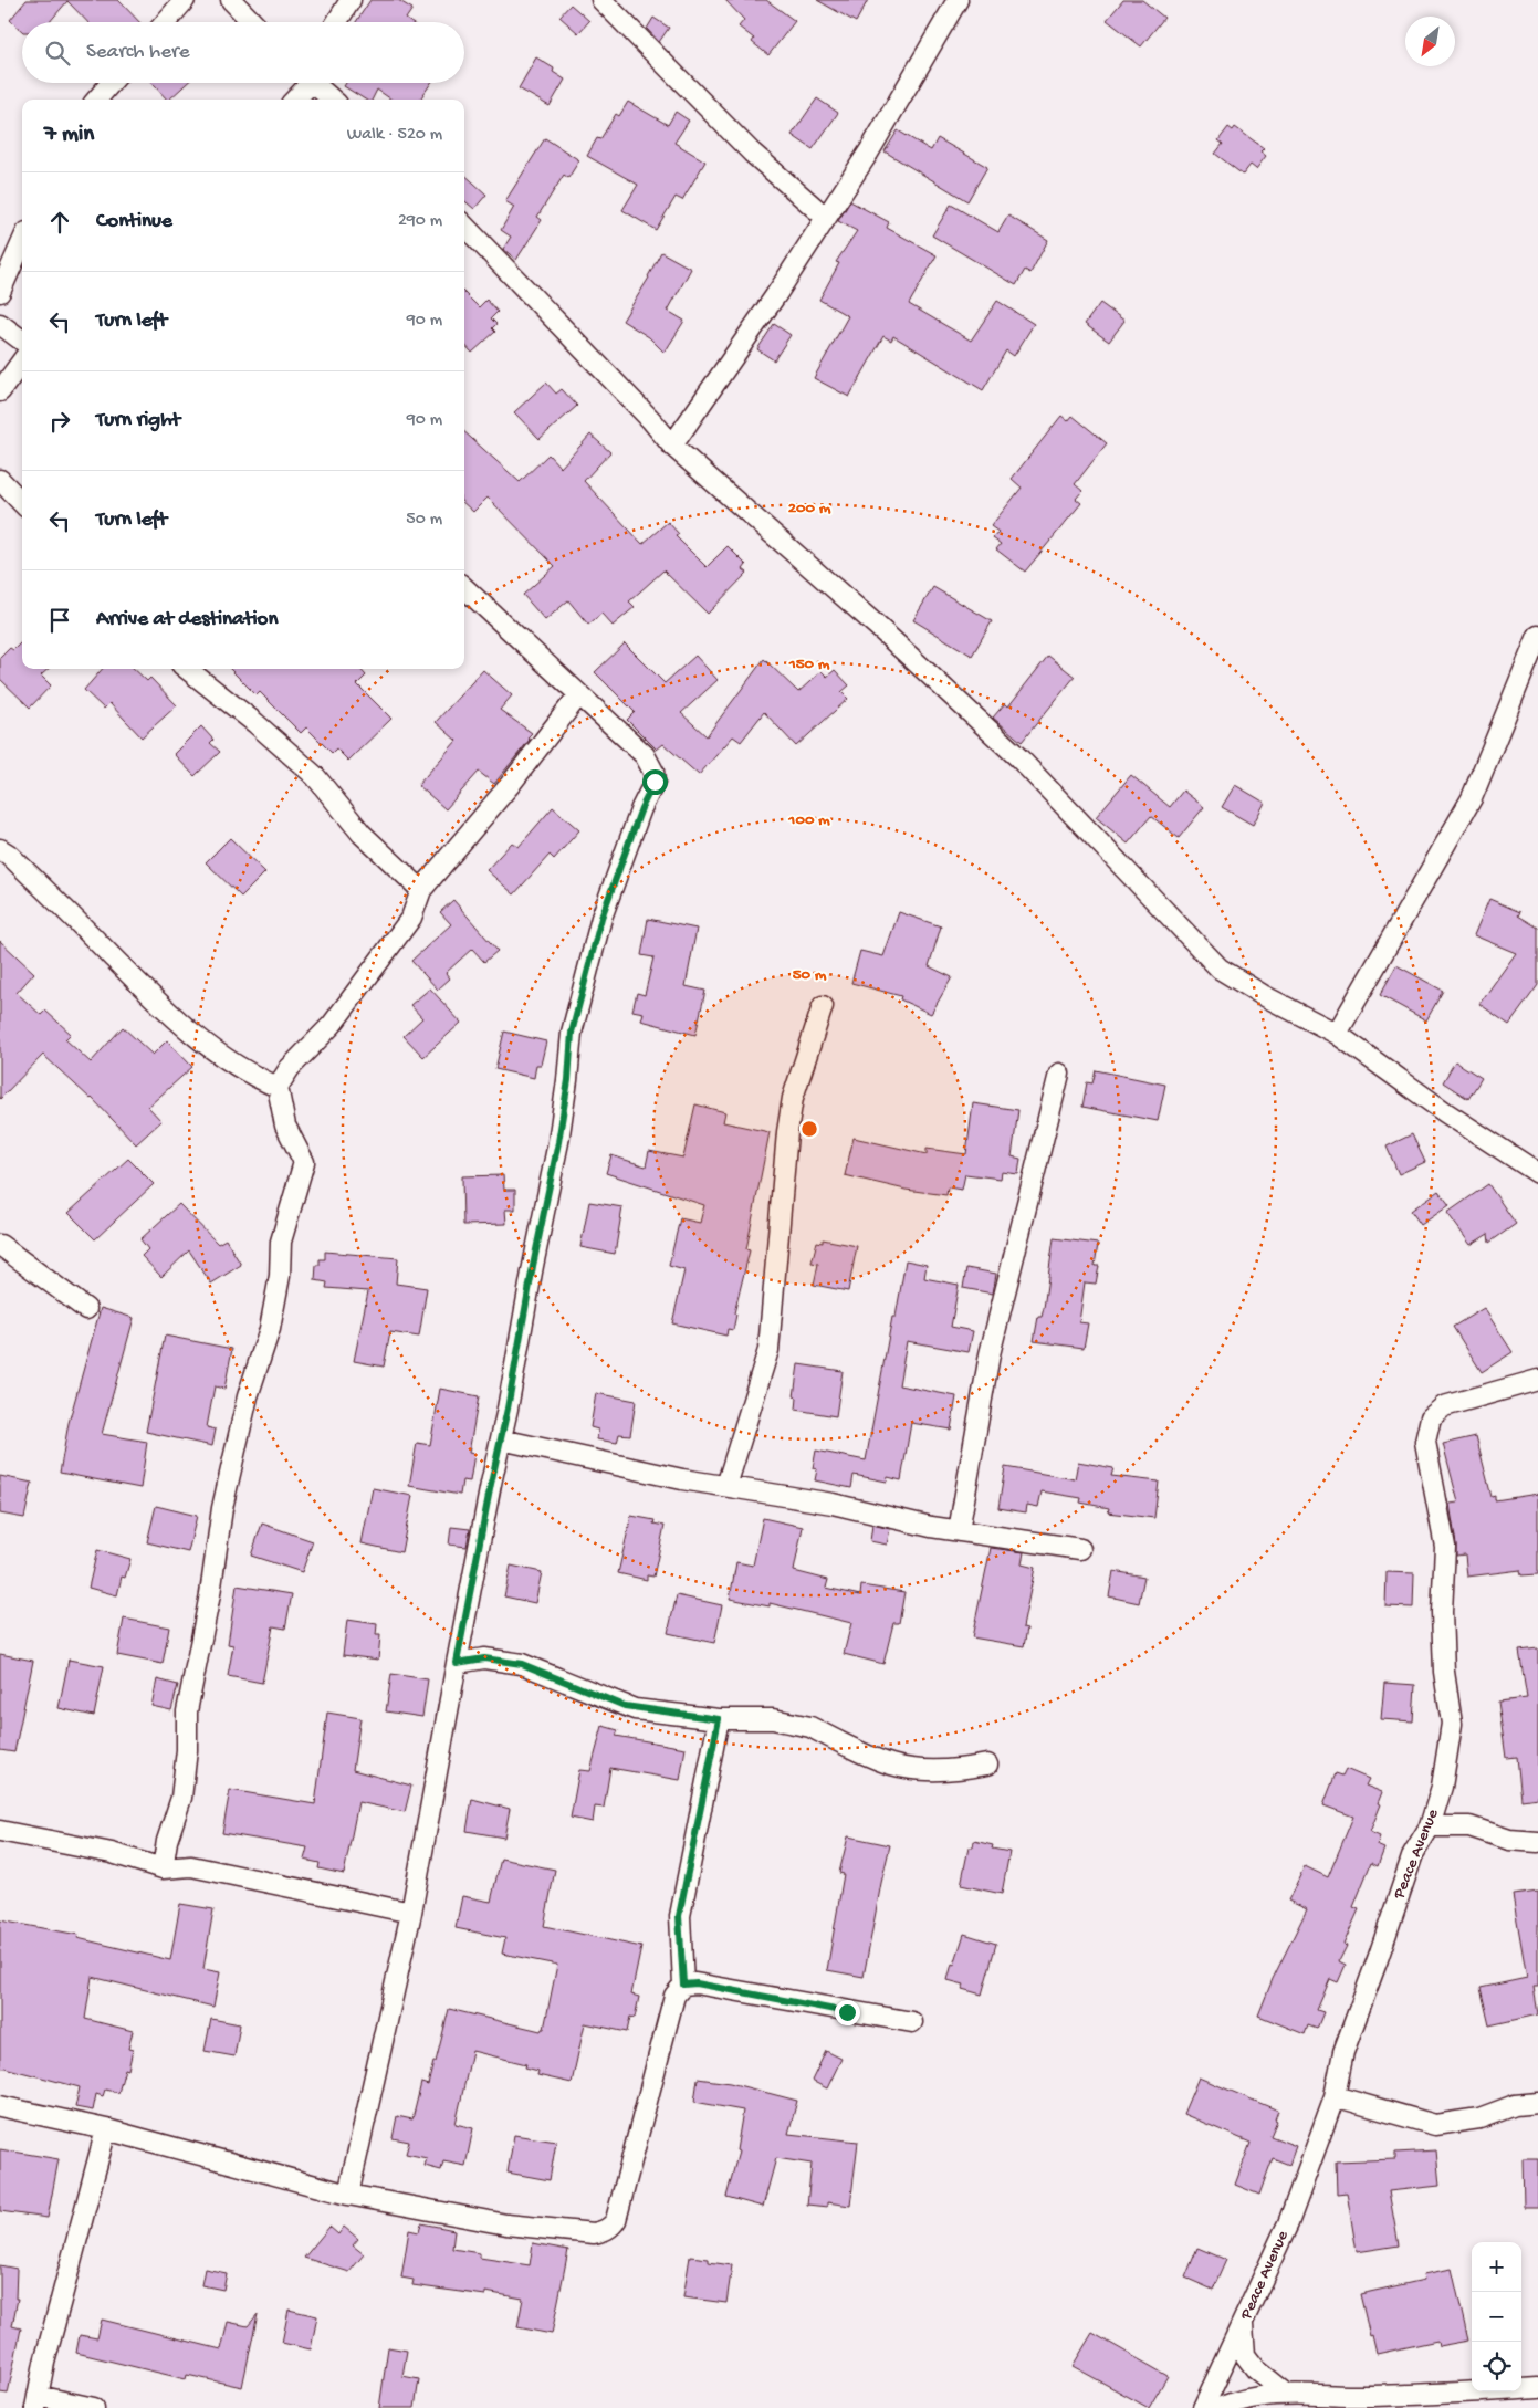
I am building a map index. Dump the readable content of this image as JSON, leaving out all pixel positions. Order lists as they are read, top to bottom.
{
  "streets": {
    "street": ["Peace Avenue"]
  },
  "north": "bottom left",
  "page": {
    "search": "Search here",
    "heading": ["7 min", "Walk · 520 m"],
    "list": [
      ["Continue", "290 m"],
      ["Turn left", "90 m"],
      ["Turn right", "90 m"],
      ["Turn left", "50 m"],
      "Arrive at destination"
    ],
    "map_buttons": ["+", "−"]
  },
  "rings": [
    "200 m",
    "150 m",
    "100 m",
    "50 m"
  ]
}
